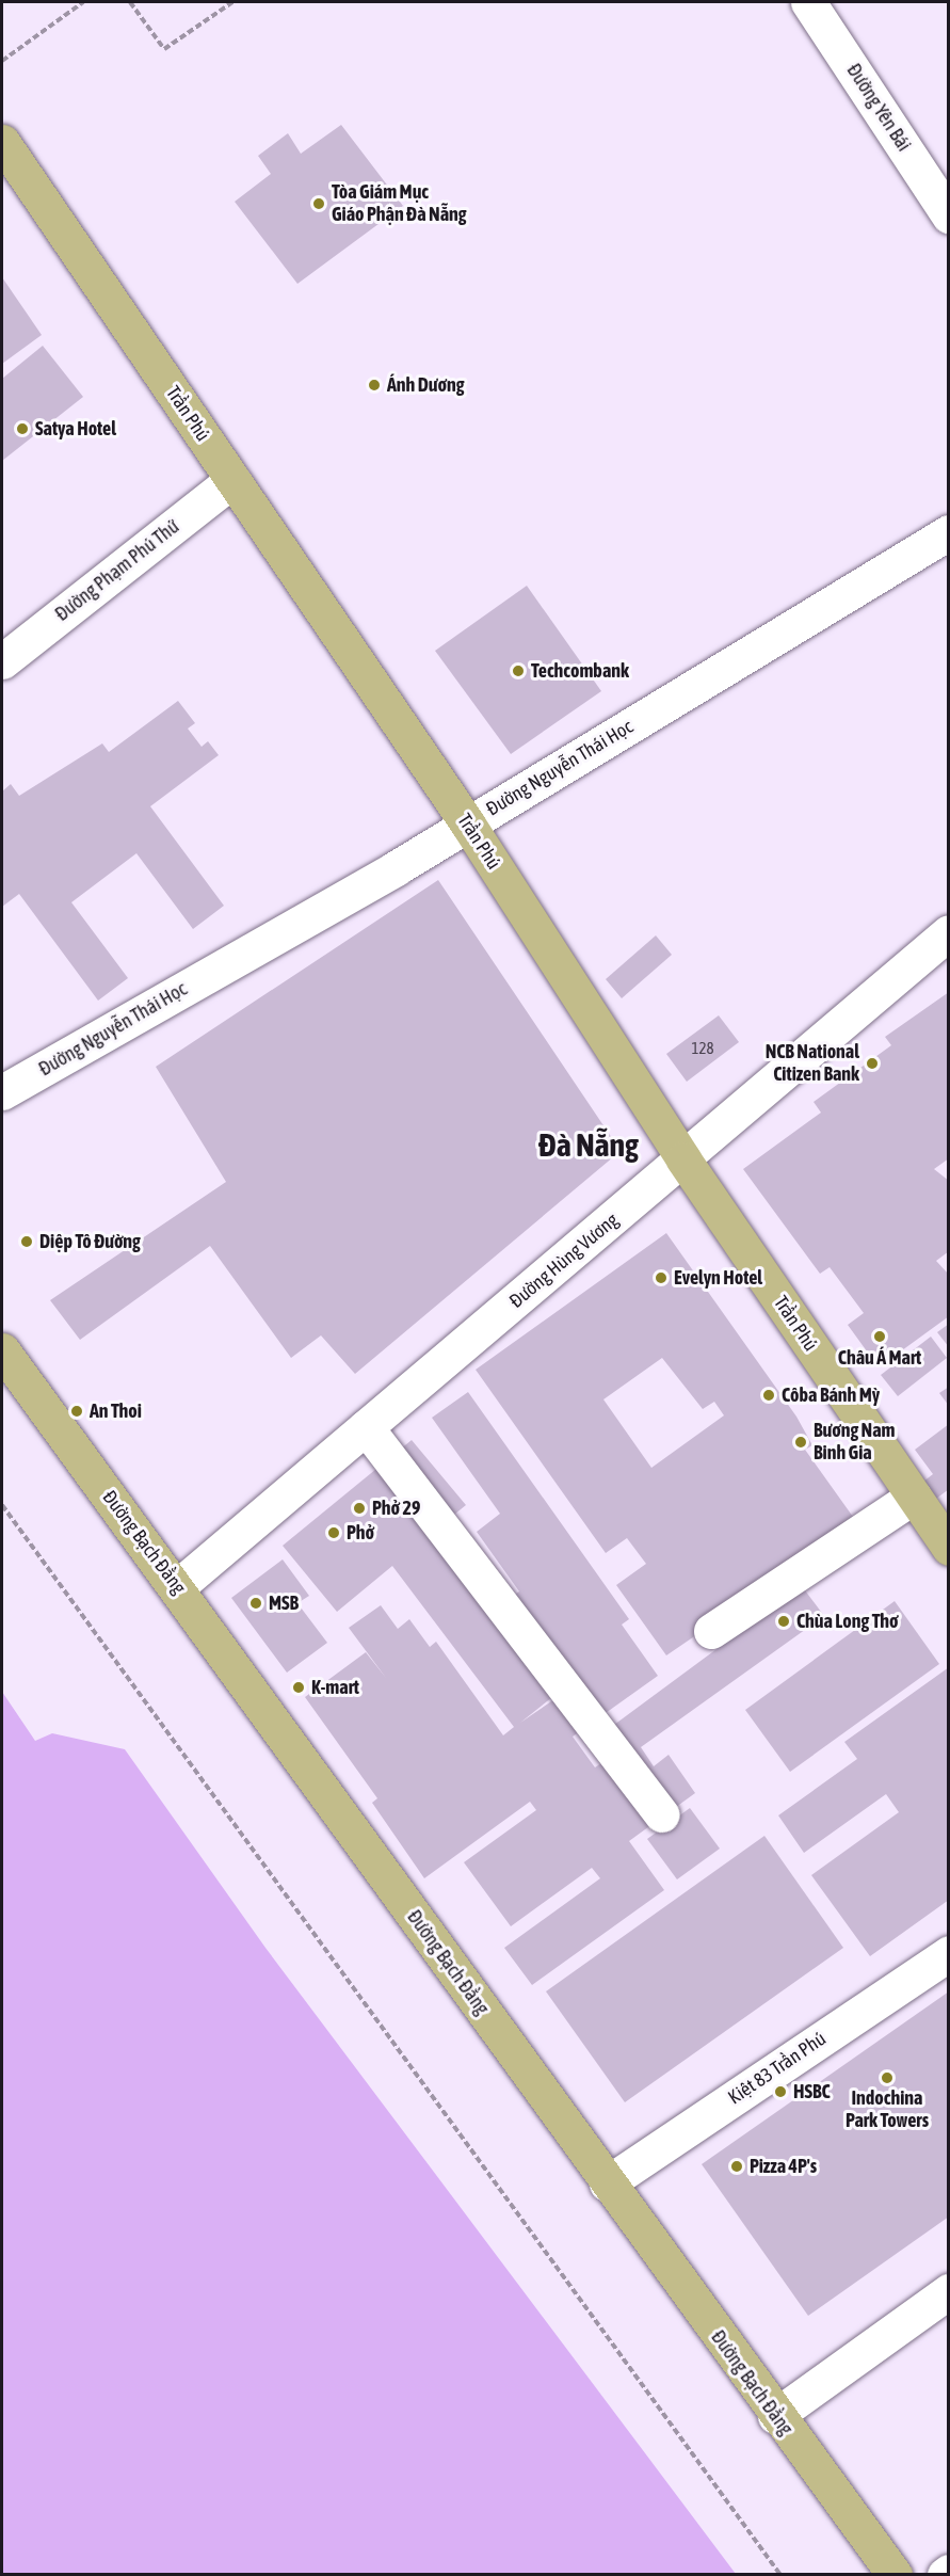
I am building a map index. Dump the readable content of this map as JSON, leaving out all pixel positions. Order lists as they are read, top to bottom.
{
  "streets": {
    "main road": ["Trần Phú", "Đường Bạch Đằng"],
    "street": [
      "Đường Yên Bái",
      "Đường Phạm Phú Thứ",
      "Đường Nguyễn Thái Học",
      "Đường Hùng Vương",
      "Kiệt 83 Trần Phú"
    ]
  },
  "crossings": [
    ["Trần Phú", "Đường Phạm Phú Thứ"],
    ["Trần Phú", "Đường Nguyễn Thái Học"],
    ["Trần Phú", "Đường Hùng Vương"],
    ["Đường Hùng Vương", "Đường Bạch Đằng"],
    ["Đường Bạch Đằng", "Kiệt 83 Trần Phú"]
  ],
  "districts": ["Đà Nẵng"],
  "places": [
    "Tòa Giám Mục Giáo Phận Đà Nẵng",
    "Ánh Dương",
    "Satya Hotel",
    "Techcombank",
    "NCB National Citizen Bank",
    "Diệp Tô Đường",
    "Evelyn Hotel",
    "Châu Á Mart",
    "Côba Bánh Mỳ",
    "An Thoi",
    "Bương Nam Binh Gia",
    "Phở 29",
    "Phở",
    "MSB",
    "Chùa Long Thơ",
    "K-mart",
    "Indochina Park Towers",
    "HSBC",
    "Pizza 4P's"
  ],
  "house_numbers": ["128"]
}
